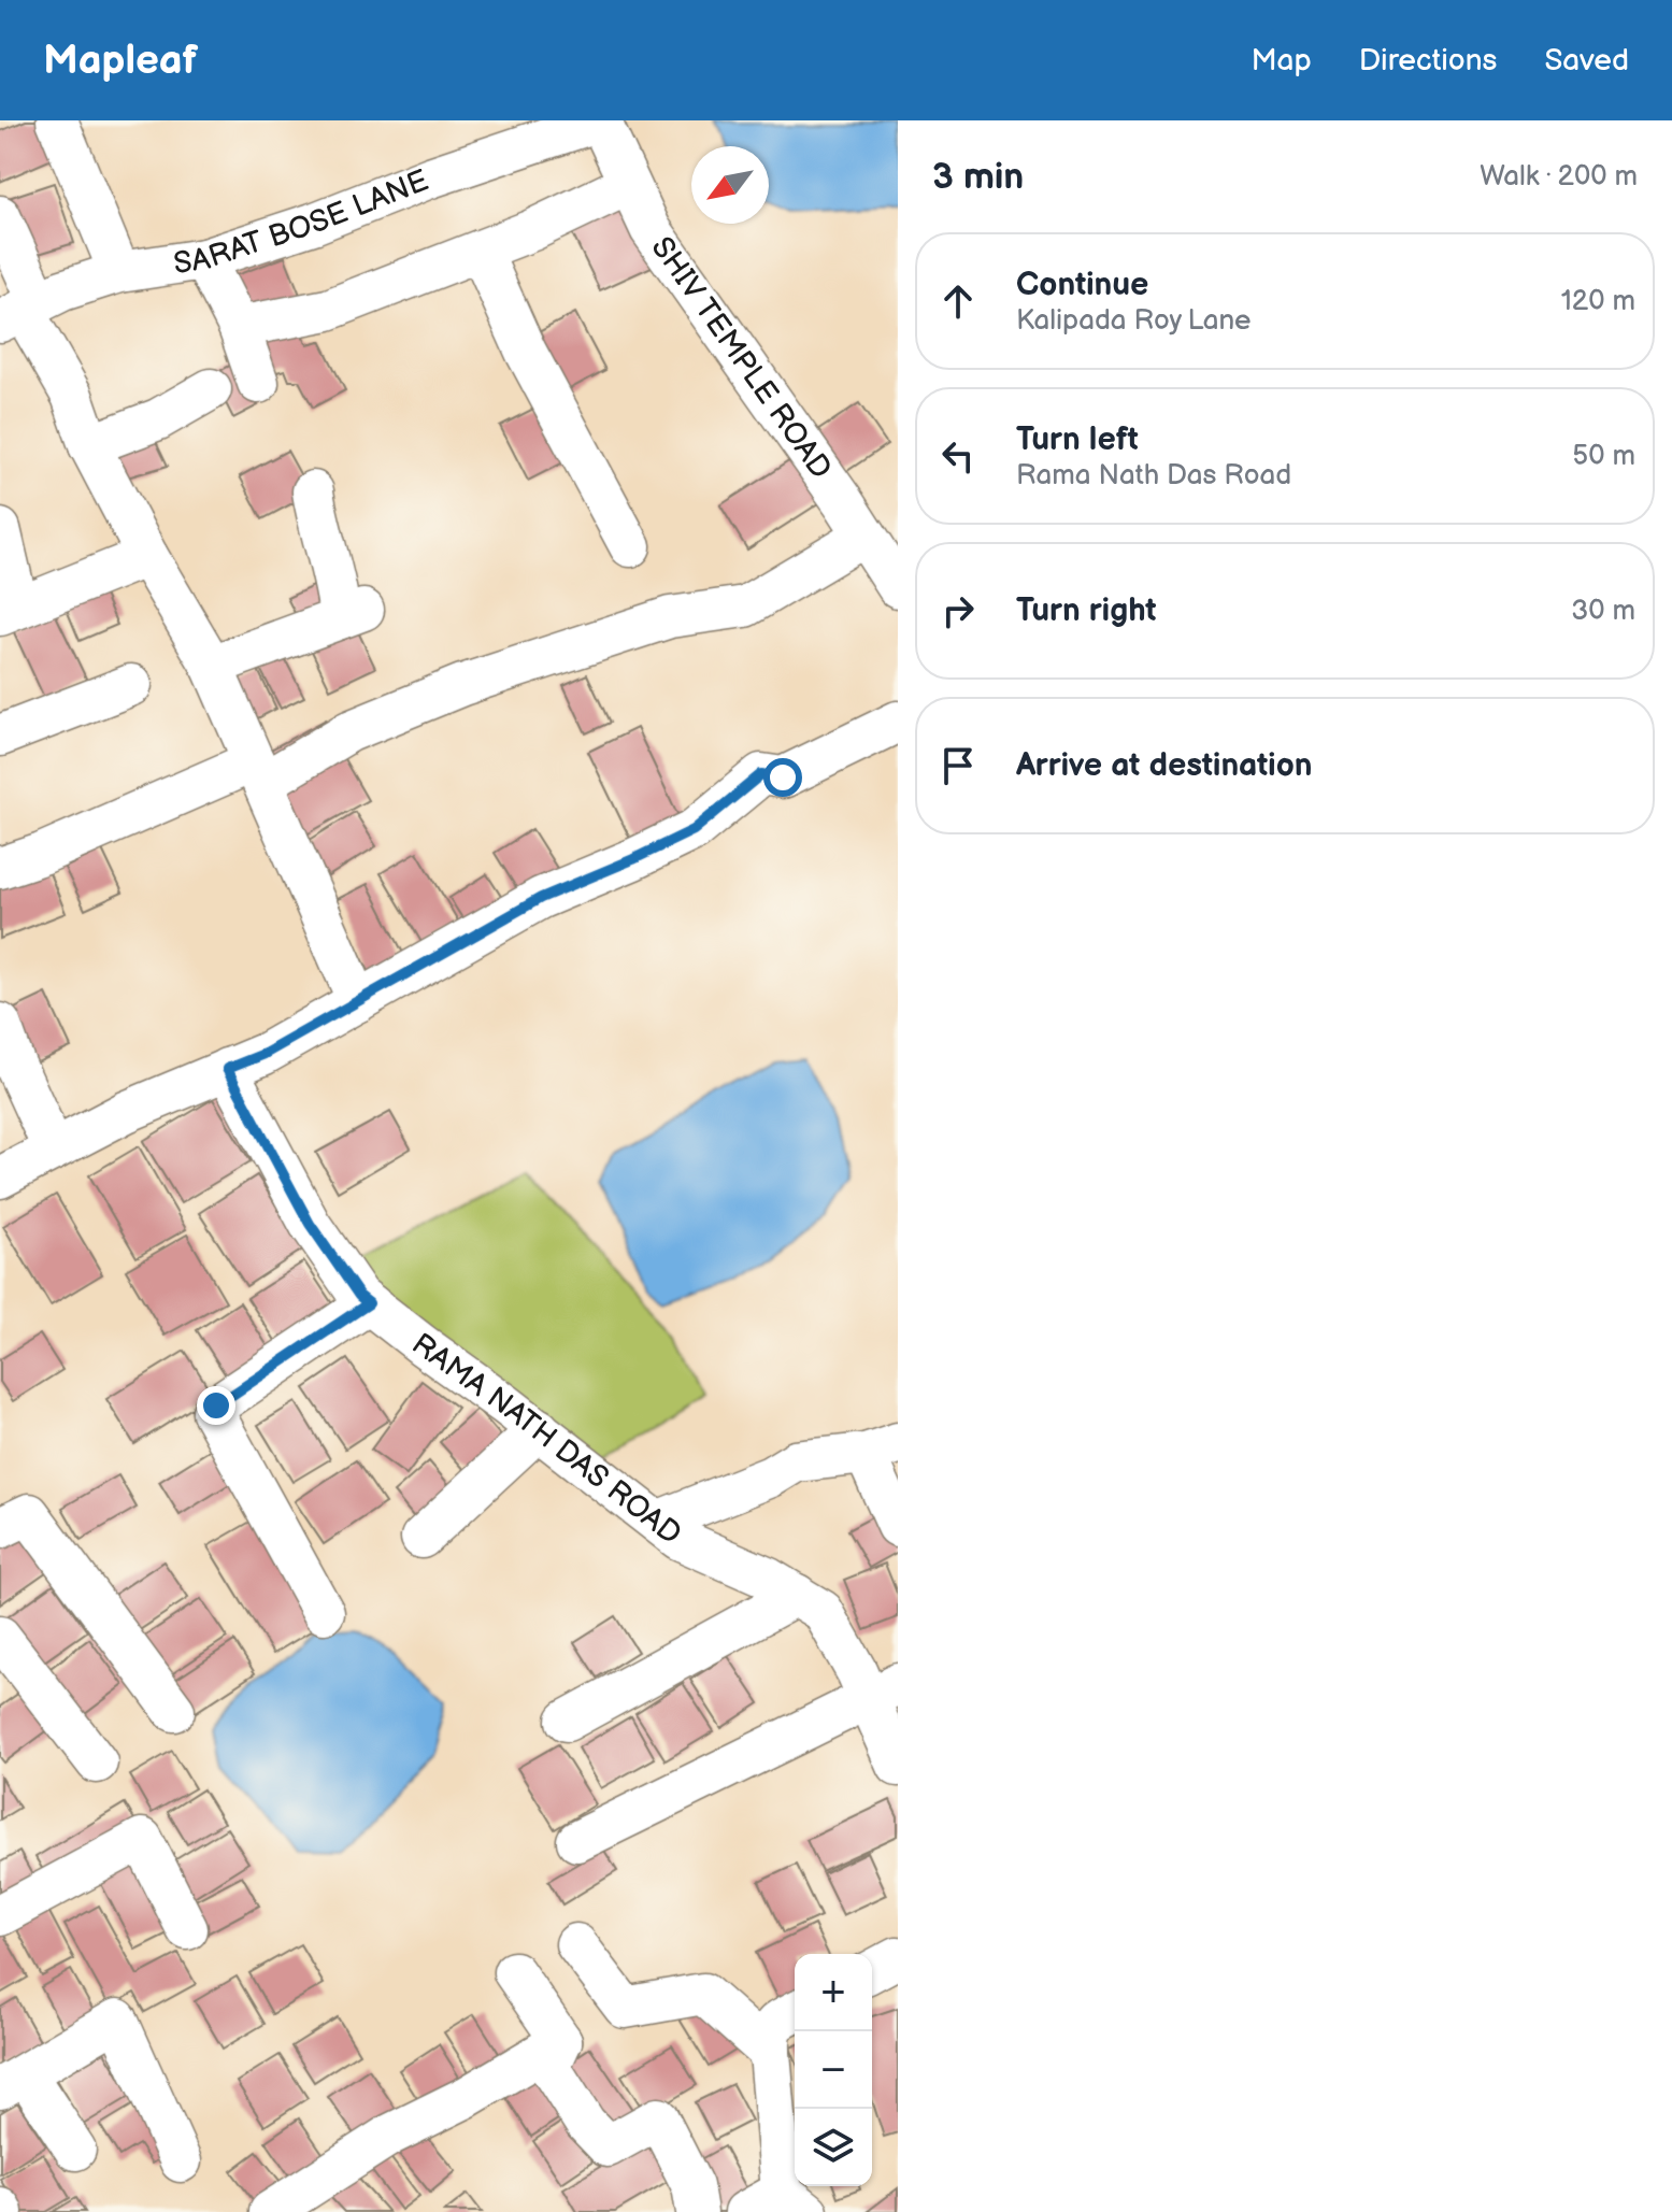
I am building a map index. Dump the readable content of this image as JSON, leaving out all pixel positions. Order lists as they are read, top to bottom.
{
  "streets": {
    "street": ["SARAT BOSE LANE", "SHIV TEMPLE ROAD", "RAMA NATH DAS ROAD"]
  },
  "crossings": [
    ["SARAT BOSE LANE", "SHIV TEMPLE ROAD"]
  ],
  "north": "bottom left",
  "page": {
    "header": "Mapleaf",
    "nav": ["Map", "Directions", "Saved"],
    "heading": ["3 min", "Walk · 200 m"],
    "list": [
      ["Continue", "Kalipada Roy Lane", "120 m"],
      ["Turn left", "Rama Nath Das Road", "50 m"],
      ["Turn right", "30 m"],
      "Arrive at destination"
    ],
    "map_buttons": ["+", "−"]
  }
}
